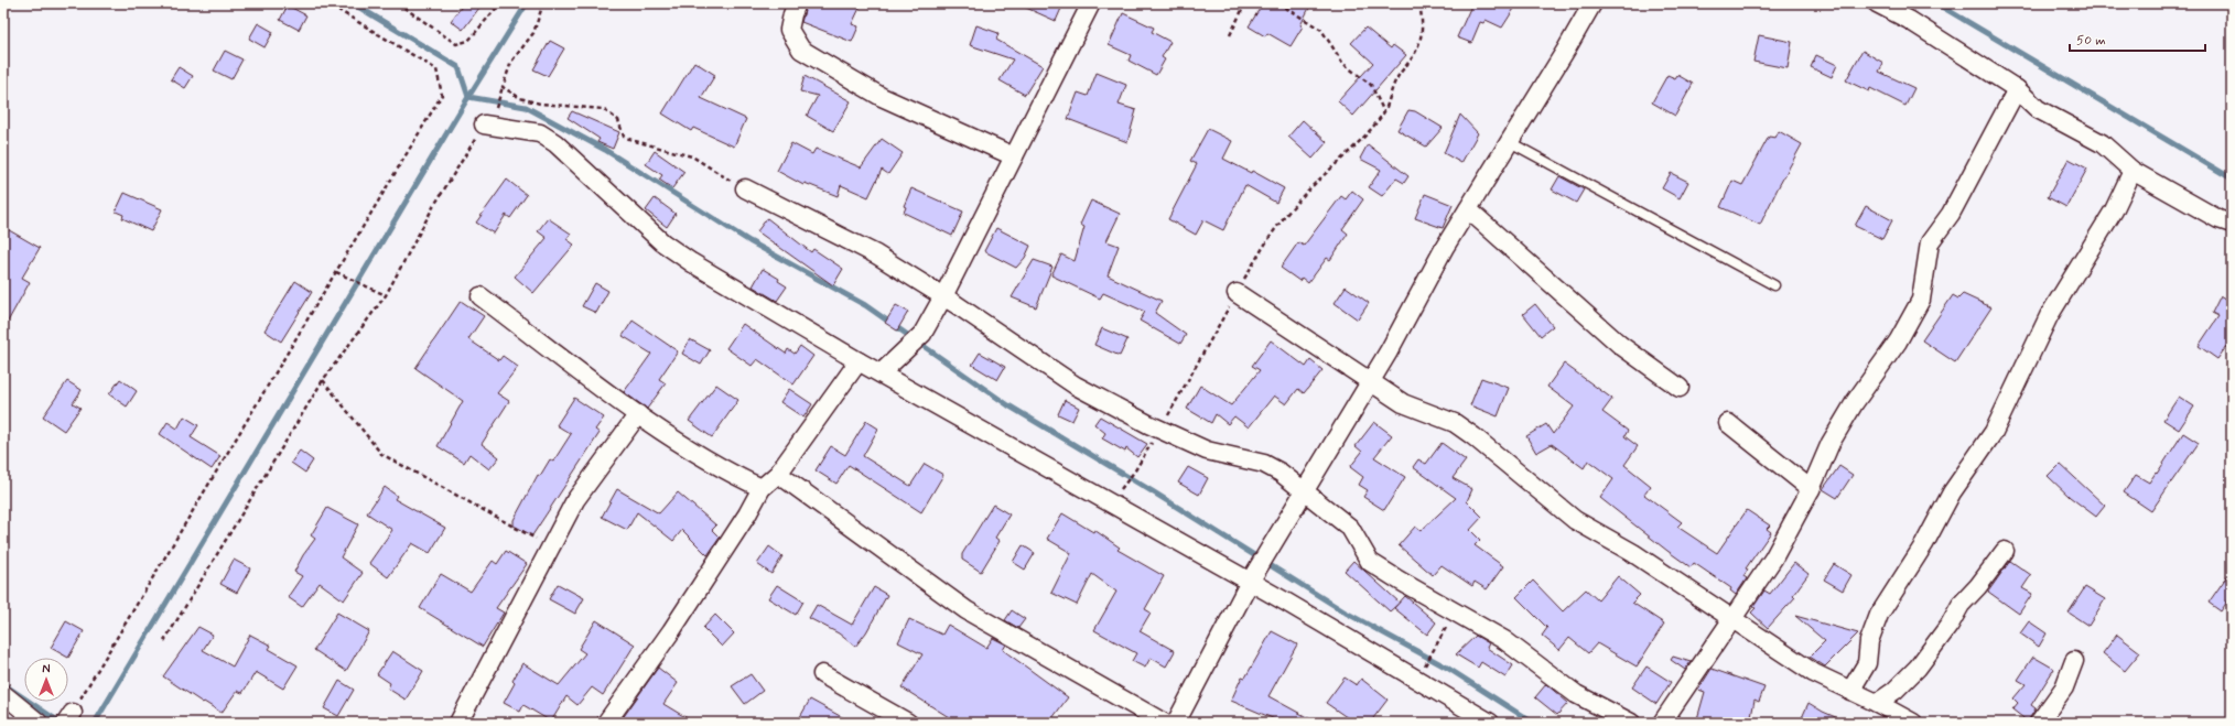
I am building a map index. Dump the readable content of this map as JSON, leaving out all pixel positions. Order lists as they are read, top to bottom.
{
  "scale_bar": "50 m",
  "north": "top"
}
